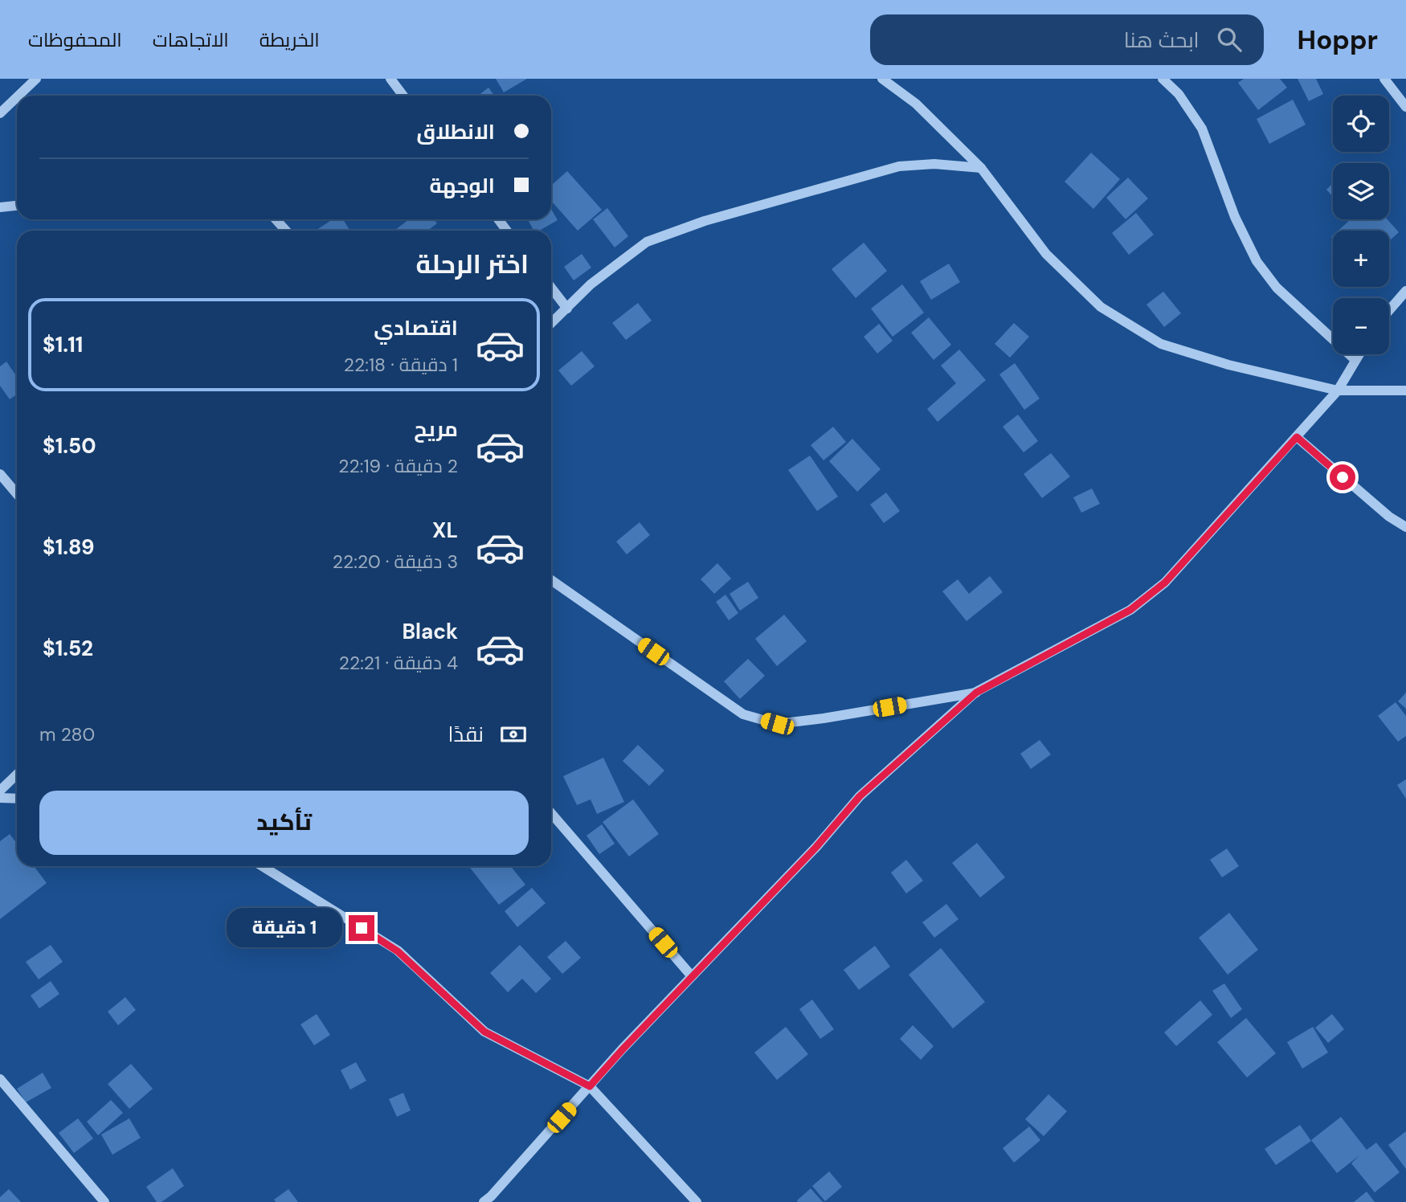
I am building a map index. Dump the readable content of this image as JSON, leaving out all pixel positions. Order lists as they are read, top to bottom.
{
  "page": {
    "header": "Hoppr",
    "search": "ابحث هنا",
    "nav": ["الخريطة", "الاتجاهات", "المحفوظات"],
    "map_buttons": ["+", "−"],
    "banner": ["الانطلاق", "الوجهة"],
    "heading": "اختر الرحلة",
    "list": [
      {
        "name": "اقتصادي",
        "note": "1 دقيقة · 22:18",
        "value": "$1.11"
      },
      {
        "name": "مريح",
        "note": "2 دقيقة · 22:19",
        "value": "$1.50"
      },
      {
        "name": "XL",
        "note": "3 دقيقة · 22:20",
        "value": "$1.89"
      },
      {
        "name": "Black",
        "note": "4 دقيقة · 22:21",
        "value": "$1.52"
      }
    ],
    "pay": ["نقدًا", "280 m"],
    "buttons": "تأكيد",
    "bubble": "1 دقيقة"
  }
}
